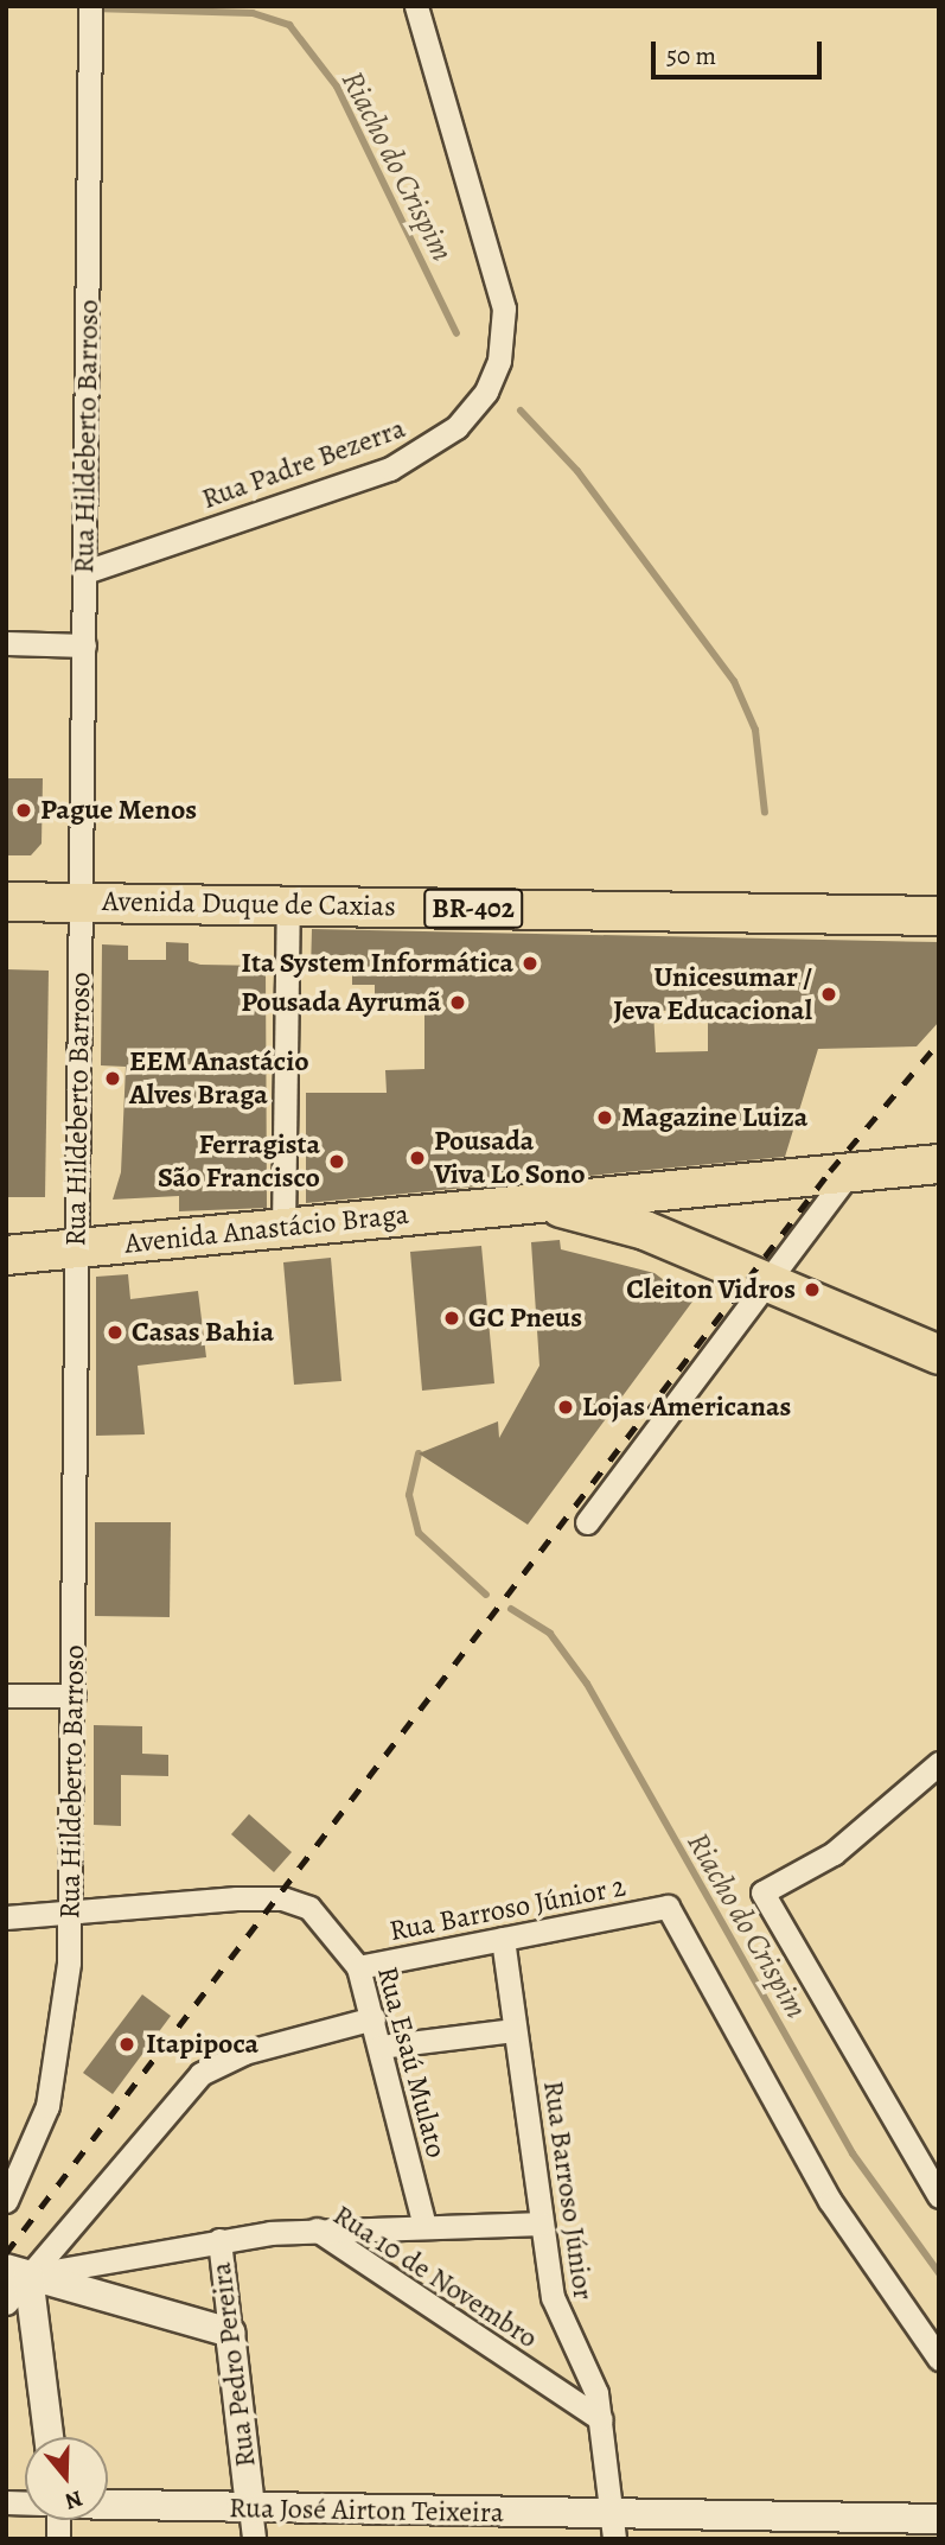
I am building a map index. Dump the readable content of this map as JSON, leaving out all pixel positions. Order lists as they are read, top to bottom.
{
  "streets": {
    "main road": ["Avenida Duque de Caxias", "BR-402", "Avenida Anastácio Braga"],
    "street": [
      "Rua Hildeberto Barroso",
      "Rua Padre Bezerra",
      "Rua Barroso Júnior 2",
      "Rua Esaú Mulato",
      "Rua Barroso Júnior",
      "Rua 10 de Novembro",
      "Rua Pedro Pereira",
      "Rua José Airton Teixeira"
    ]
  },
  "crossings": [
    ["Rua Hildeberto Barroso", "Rua Padre Bezerra"],
    ["Rua Hildeberto Barroso", "Avenida Duque de Caxias"],
    ["Rua Hildeberto Barroso", "Avenida Anastácio Braga"],
    ["Rua Hildeberto Barroso", "Rua Esaú Mulato"],
    ["Rua Barroso Júnior 2", "Rua Esaú Mulato"],
    ["Rua Barroso Júnior 2", "Rua Barroso Júnior"],
    ["Rua Barroso Júnior", "Rua 10 de Novembro"],
    ["Rua Barroso Júnior", "Rua José Airton Teixeira"],
    ["Rua 10 de Novembro", "Rua Pedro Pereira"],
    ["Rua Pedro Pereira", "Rua José Airton Teixeira"]
  ],
  "water": ["Riacho do Crispim"],
  "places": [
    "Pague Menos",
    "Ita System Informática",
    "Unicesumar / Jeva Educacional",
    "Pousada Ayrumã",
    "EEM Anastácio Alves Braga",
    "Magazine Luiza",
    "Pousada Viva Lo Sono",
    "Ferragista São Francisco",
    "Cleiton Vidros",
    "GC Pneus",
    "Casas Bahia",
    "Lojas Americanas",
    "Itapipoca"
  ],
  "scale_bar": "50 m",
  "north": "bottom"
}
